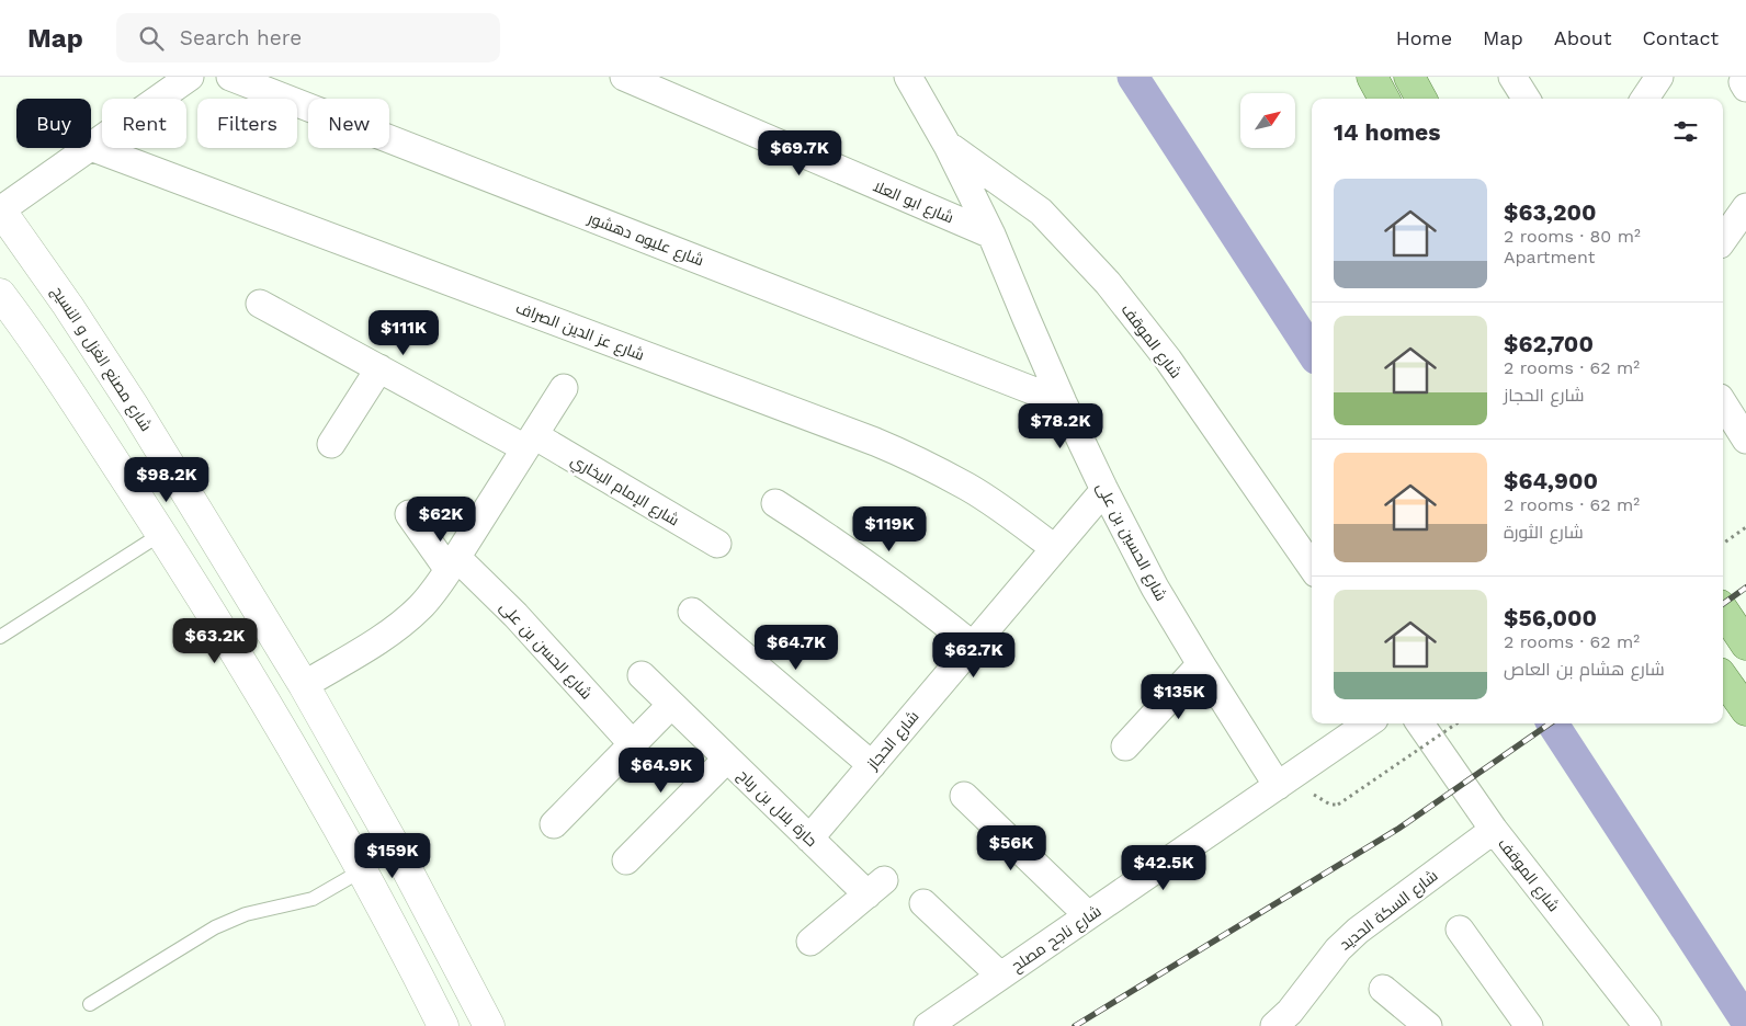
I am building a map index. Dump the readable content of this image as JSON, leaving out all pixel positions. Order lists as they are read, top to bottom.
{
  "streets": {
    "main road": ["شارع مصنع الغزل و النسيج"],
    "street": [
      "شارع ابو العلا",
      "شارع عليوه دهشور",
      "شارع عز الدين الصراف",
      "شارع الموقف",
      "شارع الإمام البخاري",
      "شارع الحسين بن على",
      "شارع الحسن بن على",
      "شارع الحجاز",
      "حارة بلال بن رباح",
      "شارع السكة الحديد",
      "شارع ناجح مصلح"
    ]
  },
  "crossings": [
    ["شارع ابو العلا", "شارع الحسين بن على"],
    ["شارع عليوه دهشور", "شارع الحسين بن على"],
    ["شارع عز الدين الصراف", "شارع الحجاز"],
    ["شارع الموقف", "شارع الحسين بن على"],
    ["شارع الموقف", "شارع السكة الحديد"],
    ["شارع الحسين بن على", "شارع الحجاز"],
    ["شارع الحسين بن على", "شارع ناجح مصلح"],
    ["شارع الحجاز", "حارة بلال بن رباح"]
  ],
  "north": "top right",
  "page": {
    "header": "Map",
    "search": "Search here",
    "nav": [
      "Home",
      "Map",
      "About",
      "Contact"
    ],
    "chip": [
      "Buy",
      "Rent",
      "Filters",
      "New"
    ],
    "heading": "14 homes",
    "price": [
      "$69.7K",
      "$111K",
      "$78.2K",
      "$98.2K",
      "$62K",
      "$119K",
      "$63.2K",
      "$64.7K",
      "$62.7K",
      "$135K",
      "$64.9K",
      "$56K",
      "$159K",
      "$42.5K"
    ],
    "list": [
      {
        "name": "$63,200",
        "note": "2 rooms · 80 m² · Apartment"
      },
      {
        "name": "$62,700",
        "note": "2 rooms · 62 m² · شارع الحجاز"
      },
      {
        "name": "$64,900",
        "note": "2 rooms · 62 m² · شارع الثورة"
      },
      {
        "name": "$56,000",
        "note": "2 rooms · 62 m² · شارع هشام بن العاص"
      }
    ]
  }
}
